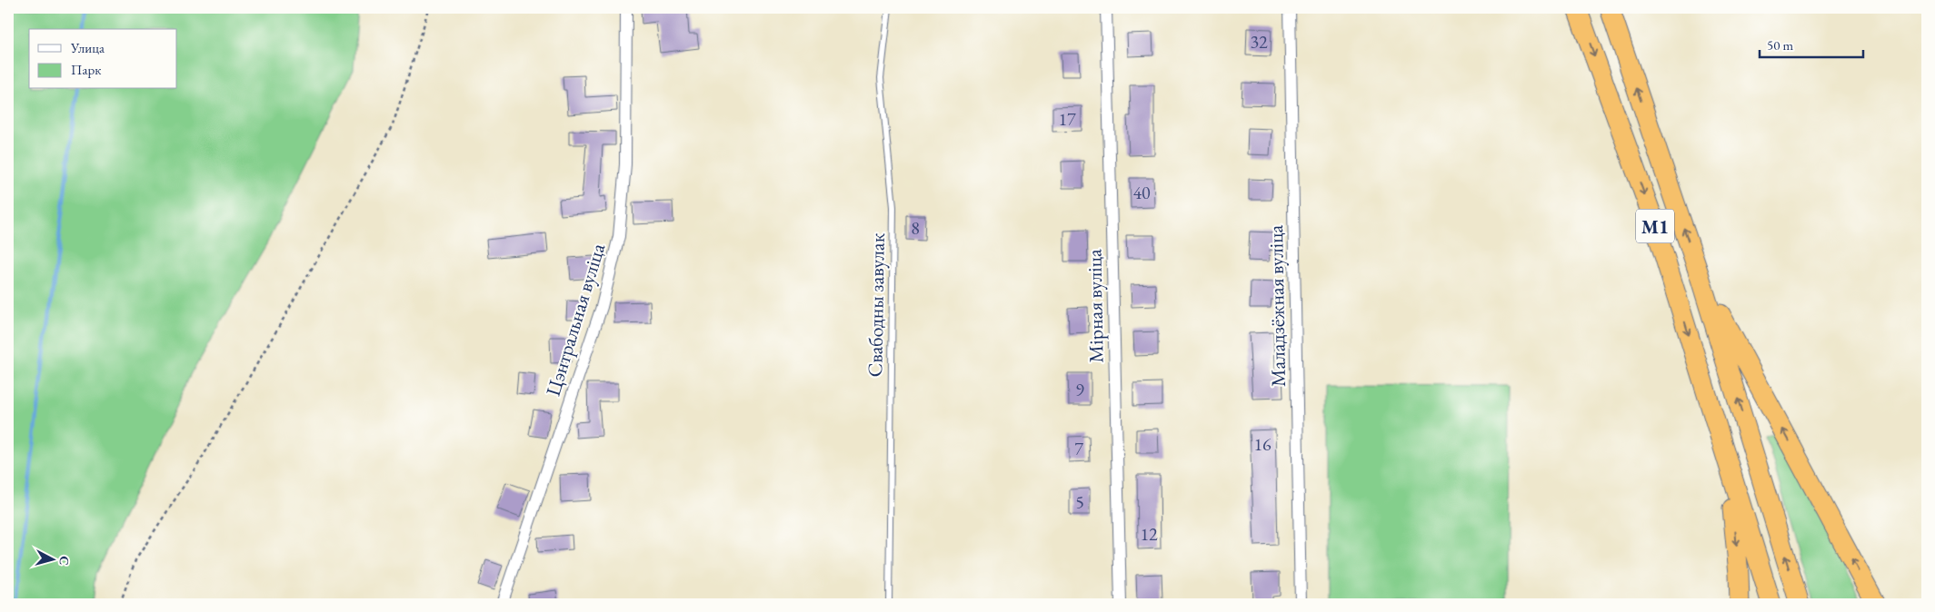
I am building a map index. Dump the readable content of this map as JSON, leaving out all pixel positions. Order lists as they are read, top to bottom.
{
  "streets": {
    "highway": ["М1"],
    "street": ["Мірная вуліца", "Маладзёжная вуліца", "Цэнтральная вуліца"],
    "lane": ["Свабодны завулак"]
  },
  "house_numbers": [
    "32",
    "17",
    "40",
    "8",
    "9",
    "16",
    "7",
    "5",
    "12"
  ],
  "legend": ["Улица", "Парк"],
  "scale_bar": "50 m",
  "north": "right"
}
